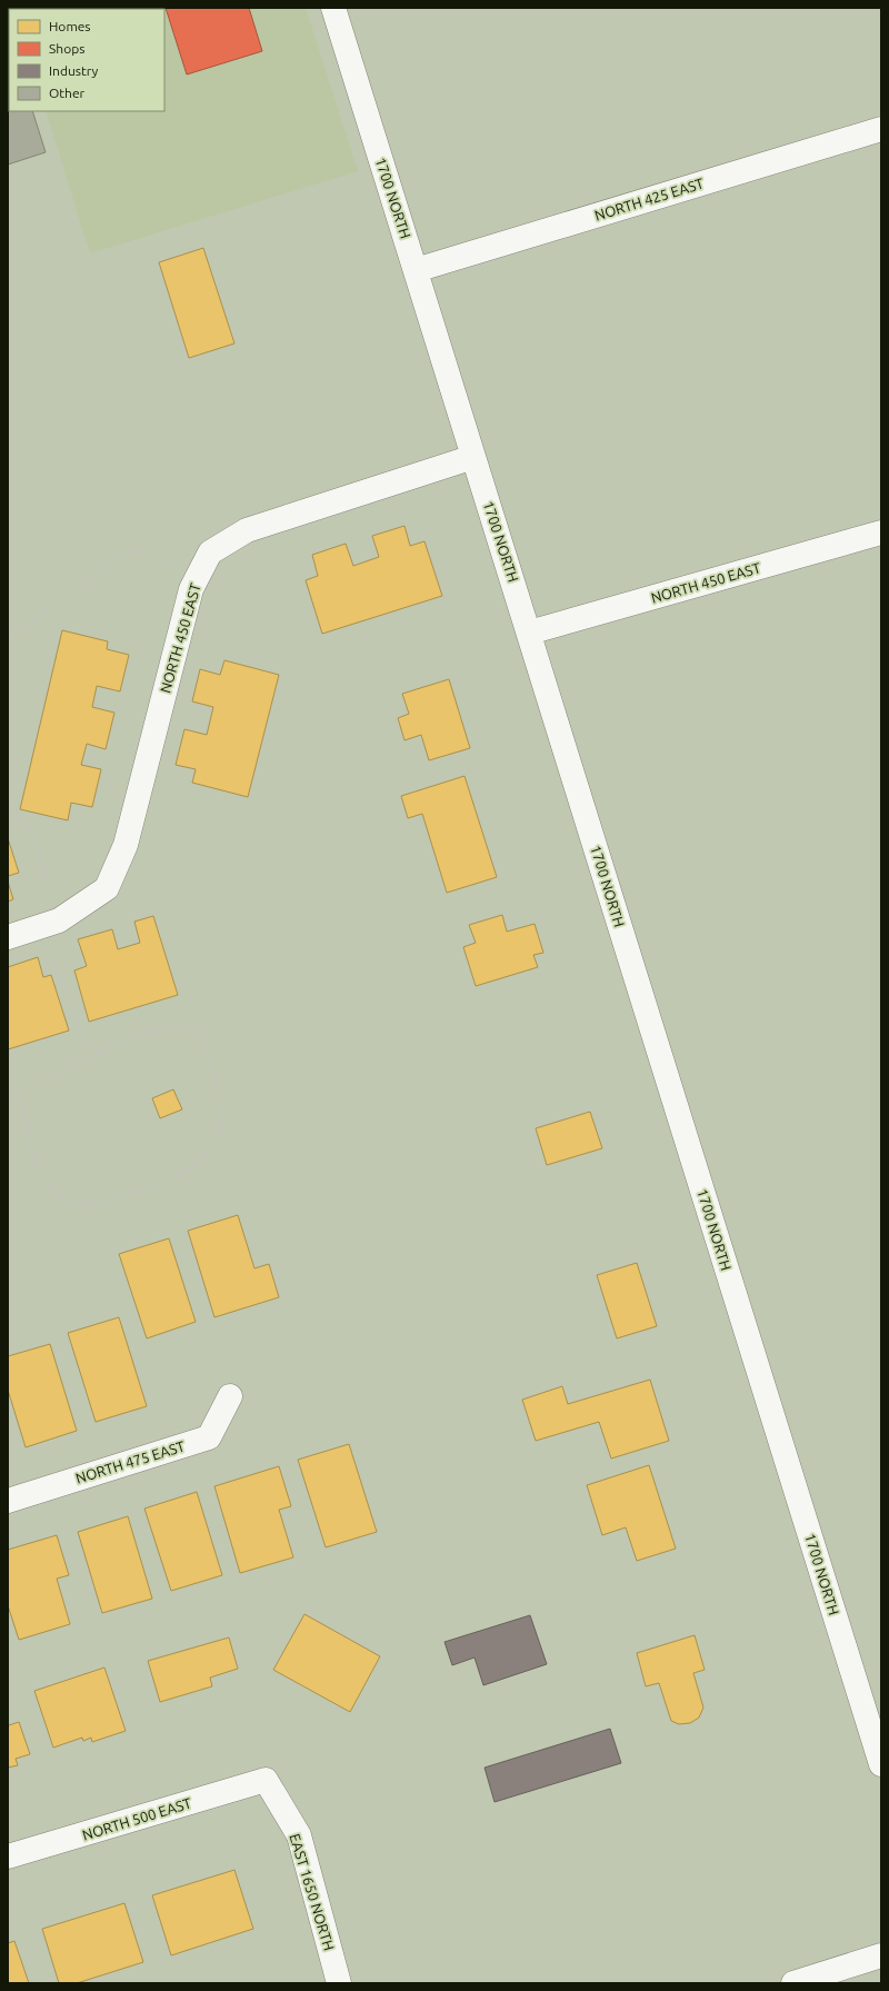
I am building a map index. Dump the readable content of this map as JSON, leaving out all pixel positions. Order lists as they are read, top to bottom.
{
  "streets": {
    "street": [
      "1700 NORTH",
      "NORTH 425 EAST",
      "NORTH 450 EAST",
      "NORTH 475 EAST",
      "NORTH 500 EAST",
      "EAST 1650 NORTH"
    ]
  },
  "crossings": [
    ["1700 NORTH", "NORTH 425 EAST"],
    ["1700 NORTH", "NORTH 450 EAST"],
    ["NORTH 500 EAST", "EAST 1650 NORTH"]
  ],
  "legend": [
    "Homes",
    "Shops",
    "Industry",
    "Other"
  ]
}
